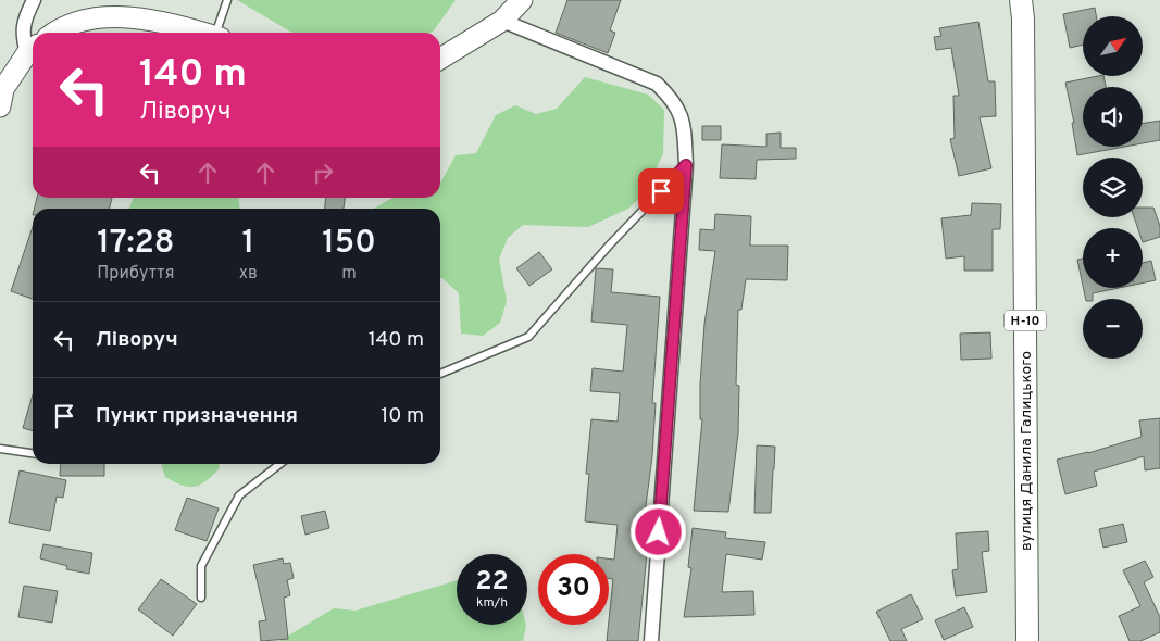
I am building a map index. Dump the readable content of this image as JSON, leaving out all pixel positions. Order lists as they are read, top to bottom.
{
  "streets": {
    "main road": ["Н-10", "вулиця Данила Галицького"]
  },
  "north": "top right",
  "page": {
    "map_buttons": ["+", "−"],
    "turn": ["140 m", "Ліворуч"],
    "eta": [
      "17:28",
      "Прибуття",
      "1",
      "хв",
      "150",
      "m"
    ],
    "list": [
      {
        "name": "Ліворуч",
        "value": "140 m"
      },
      {
        "name": "Пункт призначення",
        "value": "10 m"
      }
    ],
    "speed": "22 km/h",
    "limit": "30"
  }
}
